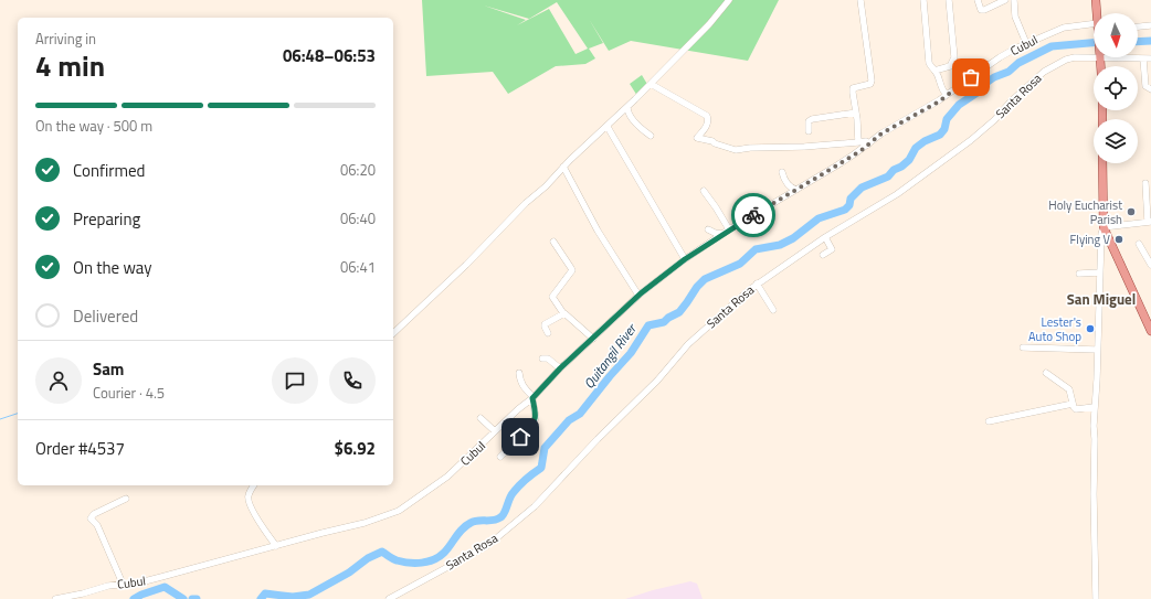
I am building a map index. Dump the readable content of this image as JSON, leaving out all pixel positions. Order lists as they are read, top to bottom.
{
  "streets": {
    "street": ["Cubul", "Santa Rosa"]
  },
  "districts": ["San Miguel"],
  "water": ["Quitangil River"],
  "places": ["Holy Eucharist Parish", "Flying V", "Lester's Auto Shop"],
  "north": "bottom",
  "page": {
    "heading": ["4 min", "Arriving in", "06:48–06:53"],
    "panel": [
      "Sam",
      "Courier · 4.5",
      "Order #4537",
      "$6.92"
    ],
    "bar": "On the way · 500 m",
    "list": [
      ["Confirmed", "06:20"],
      ["Preparing", "06:40"],
      ["On the way", "06:41"],
      "Delivered"
    ]
  }
}
